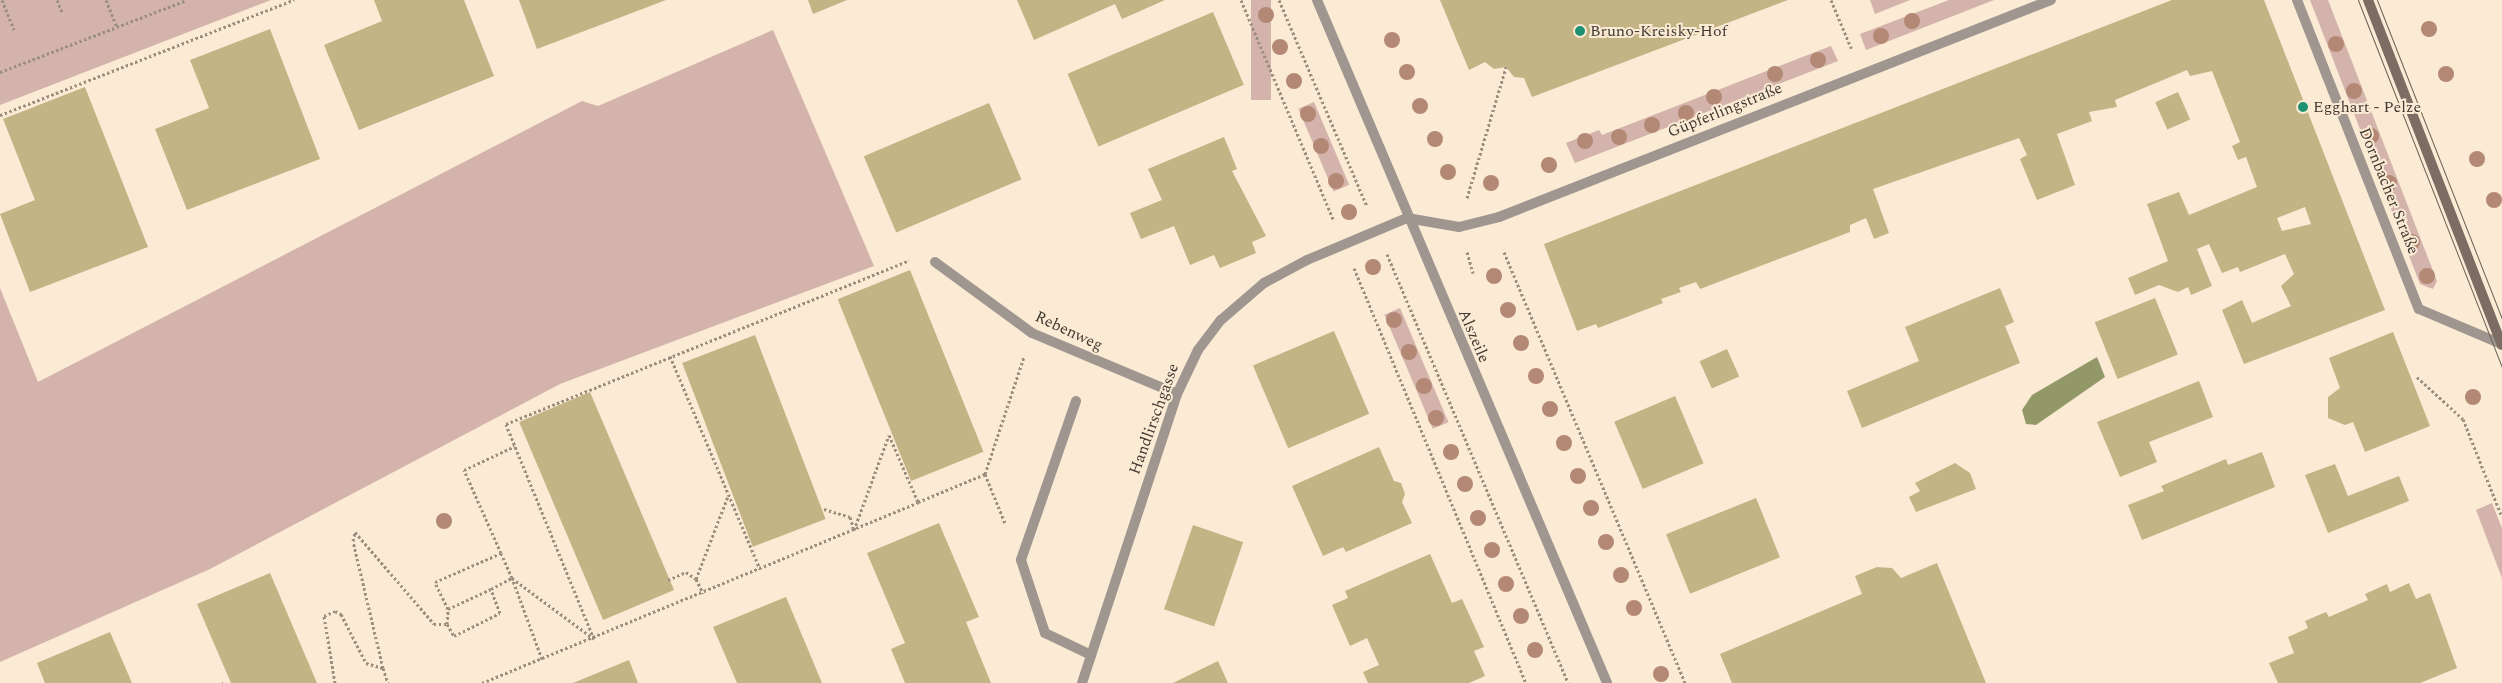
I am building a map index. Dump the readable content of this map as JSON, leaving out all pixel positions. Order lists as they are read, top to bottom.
{
  "streets": {
    "main road": ["Dornbacher Straße"],
    "street": [
      "Güpferlingstraße",
      "Rebenweg",
      "Alszeile",
      "Handlirschgasse"
    ]
  },
  "crossings": [
    ["Güpferlingstraße", "Alszeile"],
    ["Güpferlingstraße", "Handlirschgasse"],
    ["Rebenweg", "Handlirschgasse"],
    ["Alszeile", "Handlirschgasse"]
  ],
  "places": ["Bruno-Kreisky-Hof", "Egghart - Pelze"]
}
